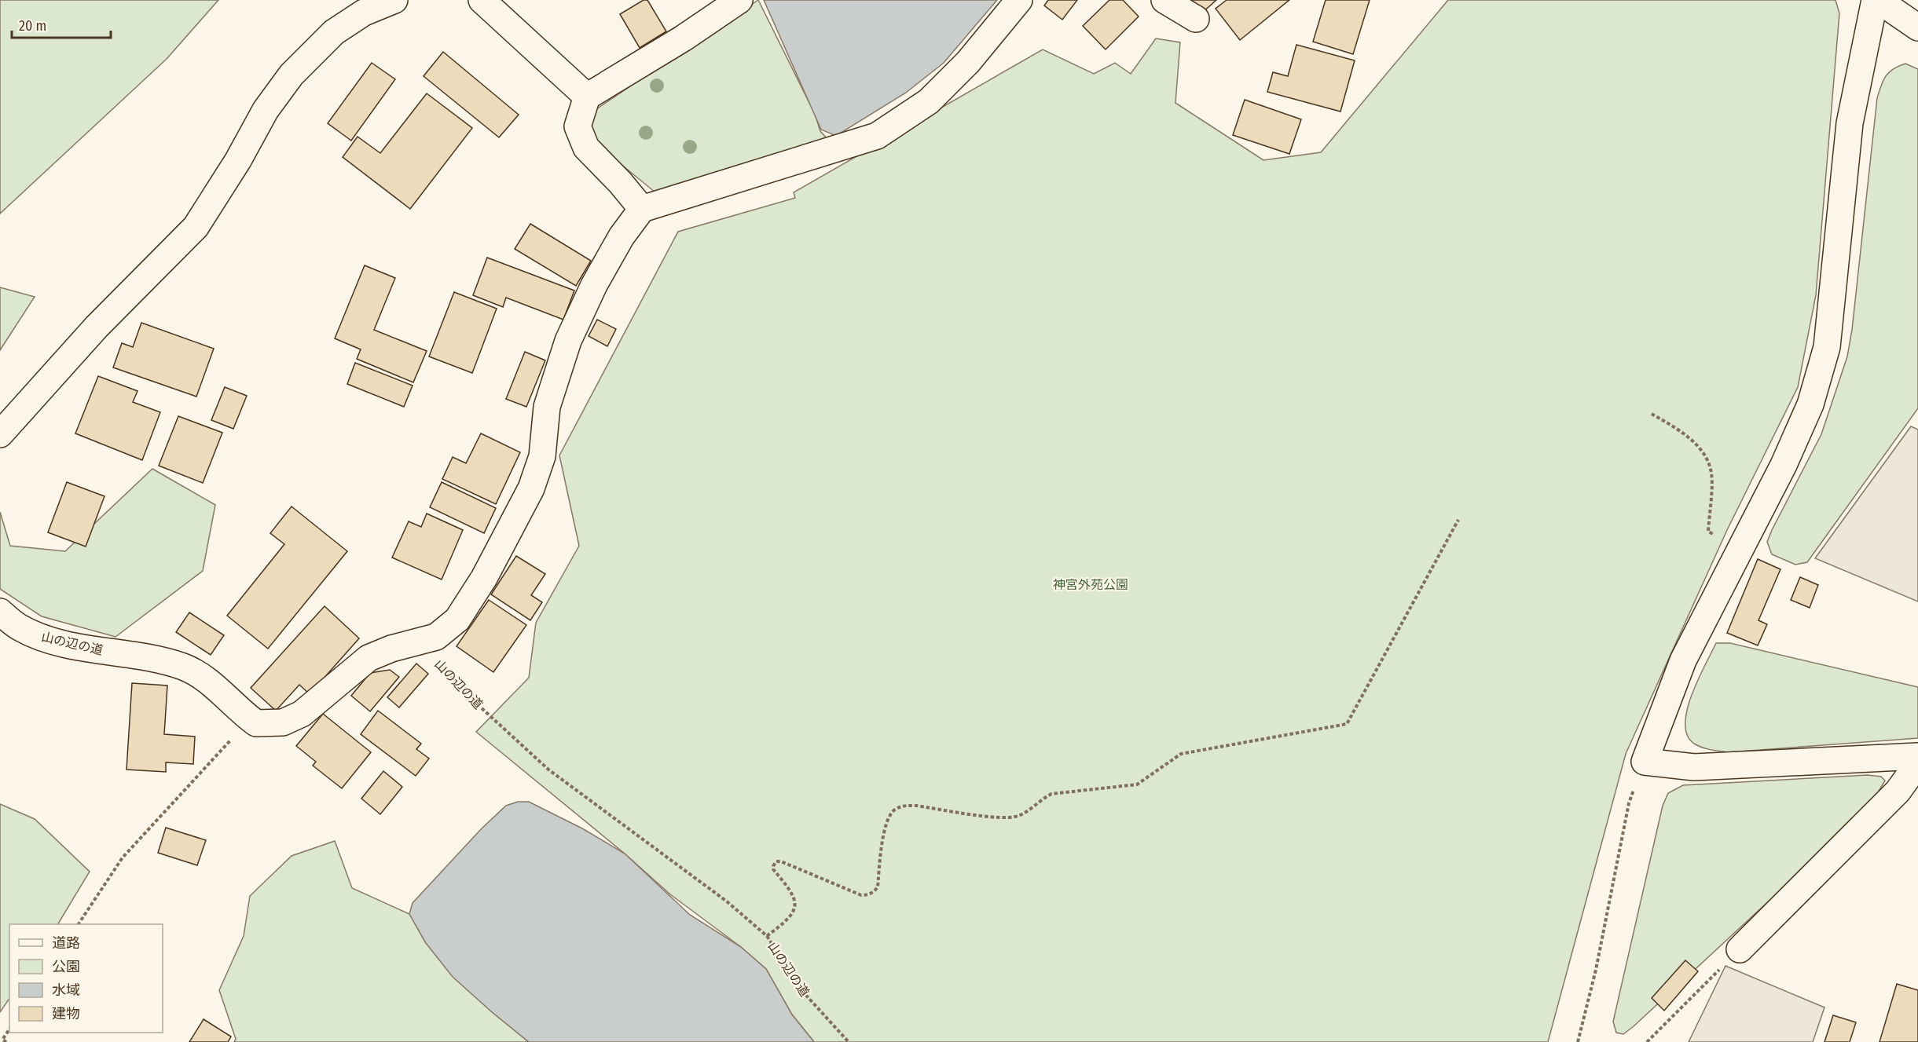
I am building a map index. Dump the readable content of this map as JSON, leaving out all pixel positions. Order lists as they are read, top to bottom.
{
  "streets": {
    "street": ["山の辺の道"]
  },
  "parks": ["神宮外苑公園"],
  "legend": [
    "道路",
    "公園",
    "水域",
    "建物"
  ],
  "scale_bar": "20 m"
}
